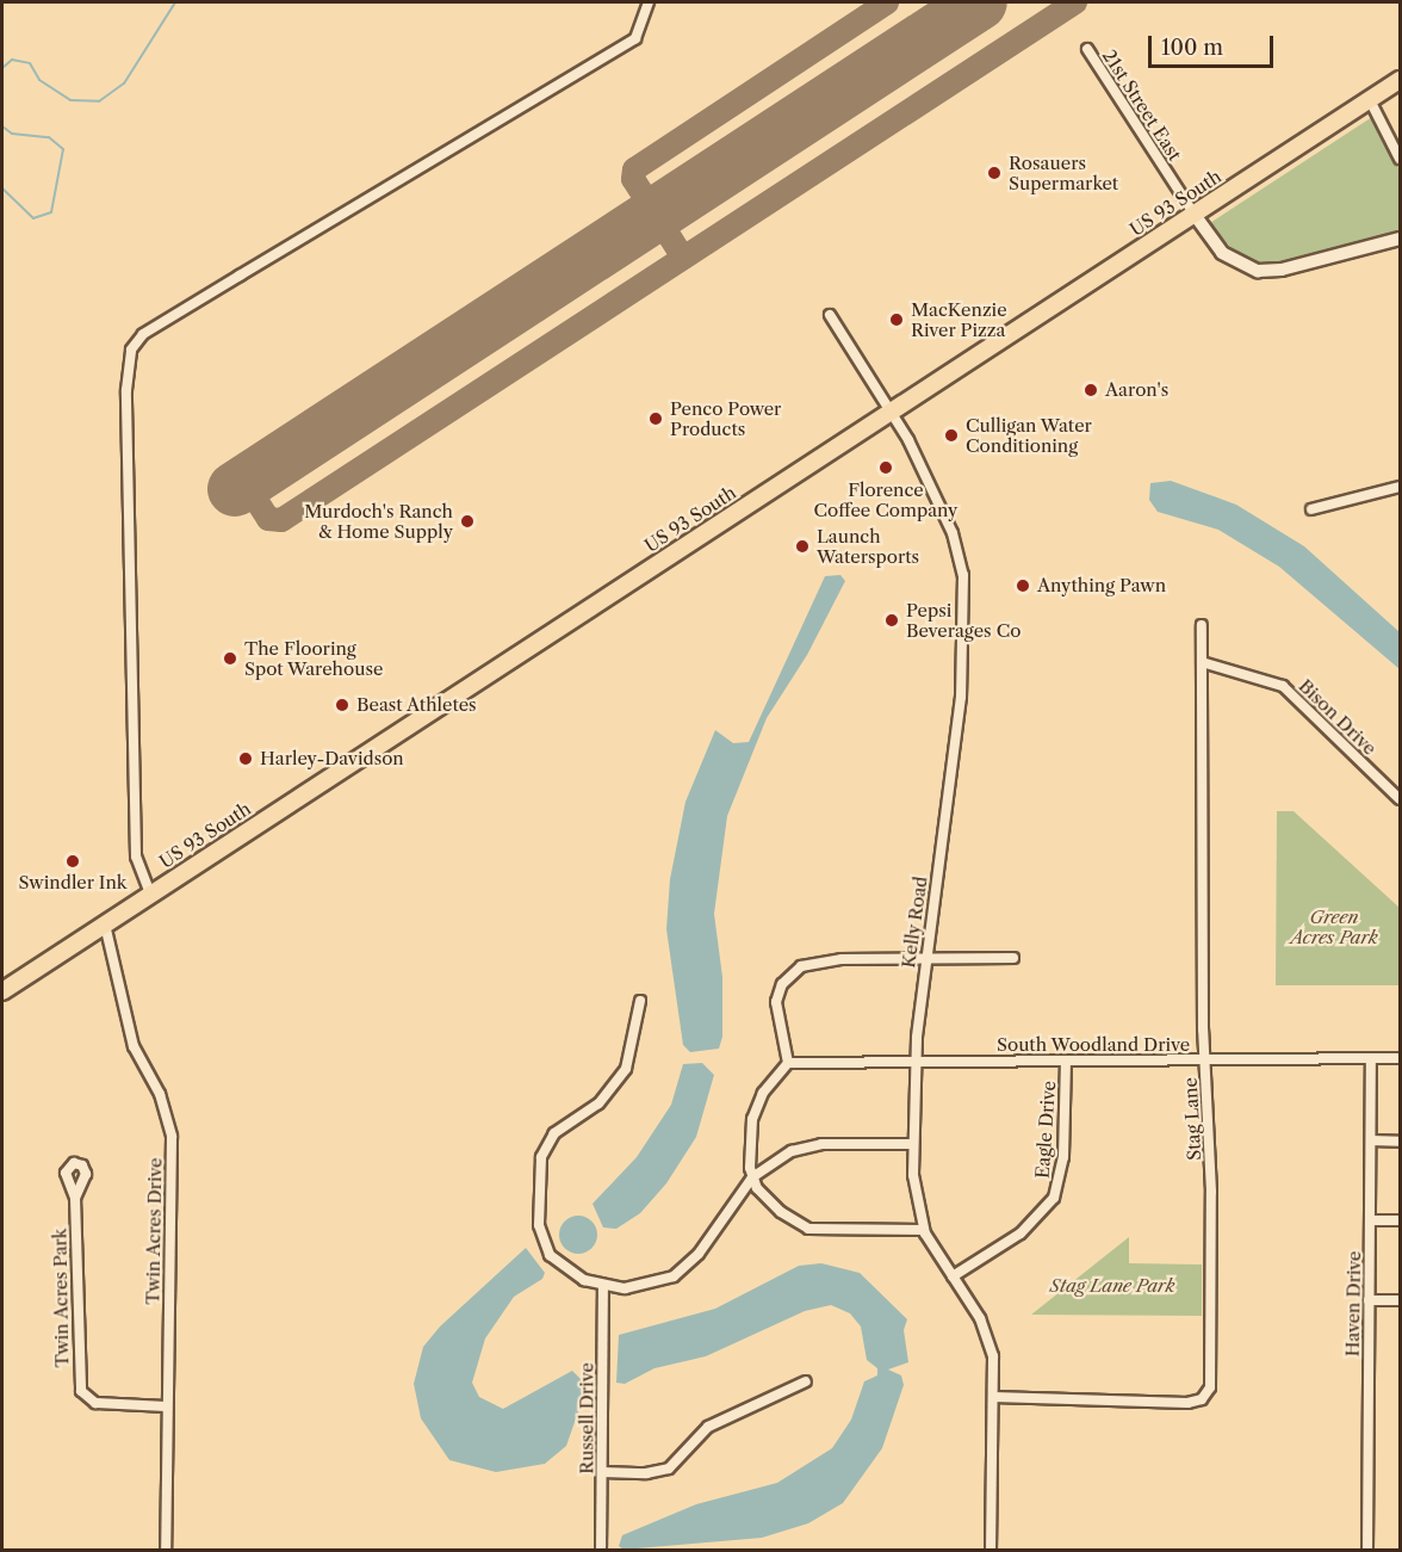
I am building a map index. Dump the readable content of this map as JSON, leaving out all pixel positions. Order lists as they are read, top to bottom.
{
  "streets": {
    "main road": ["US 93 South"],
    "street": [
      "21st Street East",
      "Bison Drive",
      "Kelly Road",
      "South Woodland Drive",
      "Stag Lane",
      "Eagle Drive",
      "Twin Acres Drive",
      "Twin Acres Park",
      "Haven Drive",
      "Russell Drive"
    ]
  },
  "crossings": [
    ["21st Street East", "US 93 South"],
    ["US 93 South", "Kelly Road"],
    ["US 93 South", "Twin Acres Drive"],
    ["Bison Drive", "Stag Lane"],
    ["Kelly Road", "South Woodland Drive"],
    ["Kelly Road", "Stag Lane"],
    ["Kelly Road", "Eagle Drive"],
    ["South Woodland Drive", "Stag Lane"],
    ["South Woodland Drive", "Eagle Drive"],
    ["South Woodland Drive", "Haven Drive"],
    ["Twin Acres Drive", "Twin Acres Park"]
  ],
  "parks": ["Green Acres Park", "Stag Lane Park"],
  "places": [
    "Rosauers Supermarket",
    "MacKenzie River Pizza",
    "Aaron's",
    "Penco Power Products",
    "Culligan Water Conditioning",
    "Florence Coffee Company",
    "Murdoch's Ranch & Home Supply",
    "Launch Watersports",
    "Anything Pawn",
    "Pepsi Beverages Co",
    "The Flooring Spot Warehouse",
    "Beast Athletes",
    "Harley-Davidson",
    "Swindler Ink"
  ],
  "scale_bar": "100 m"
}
